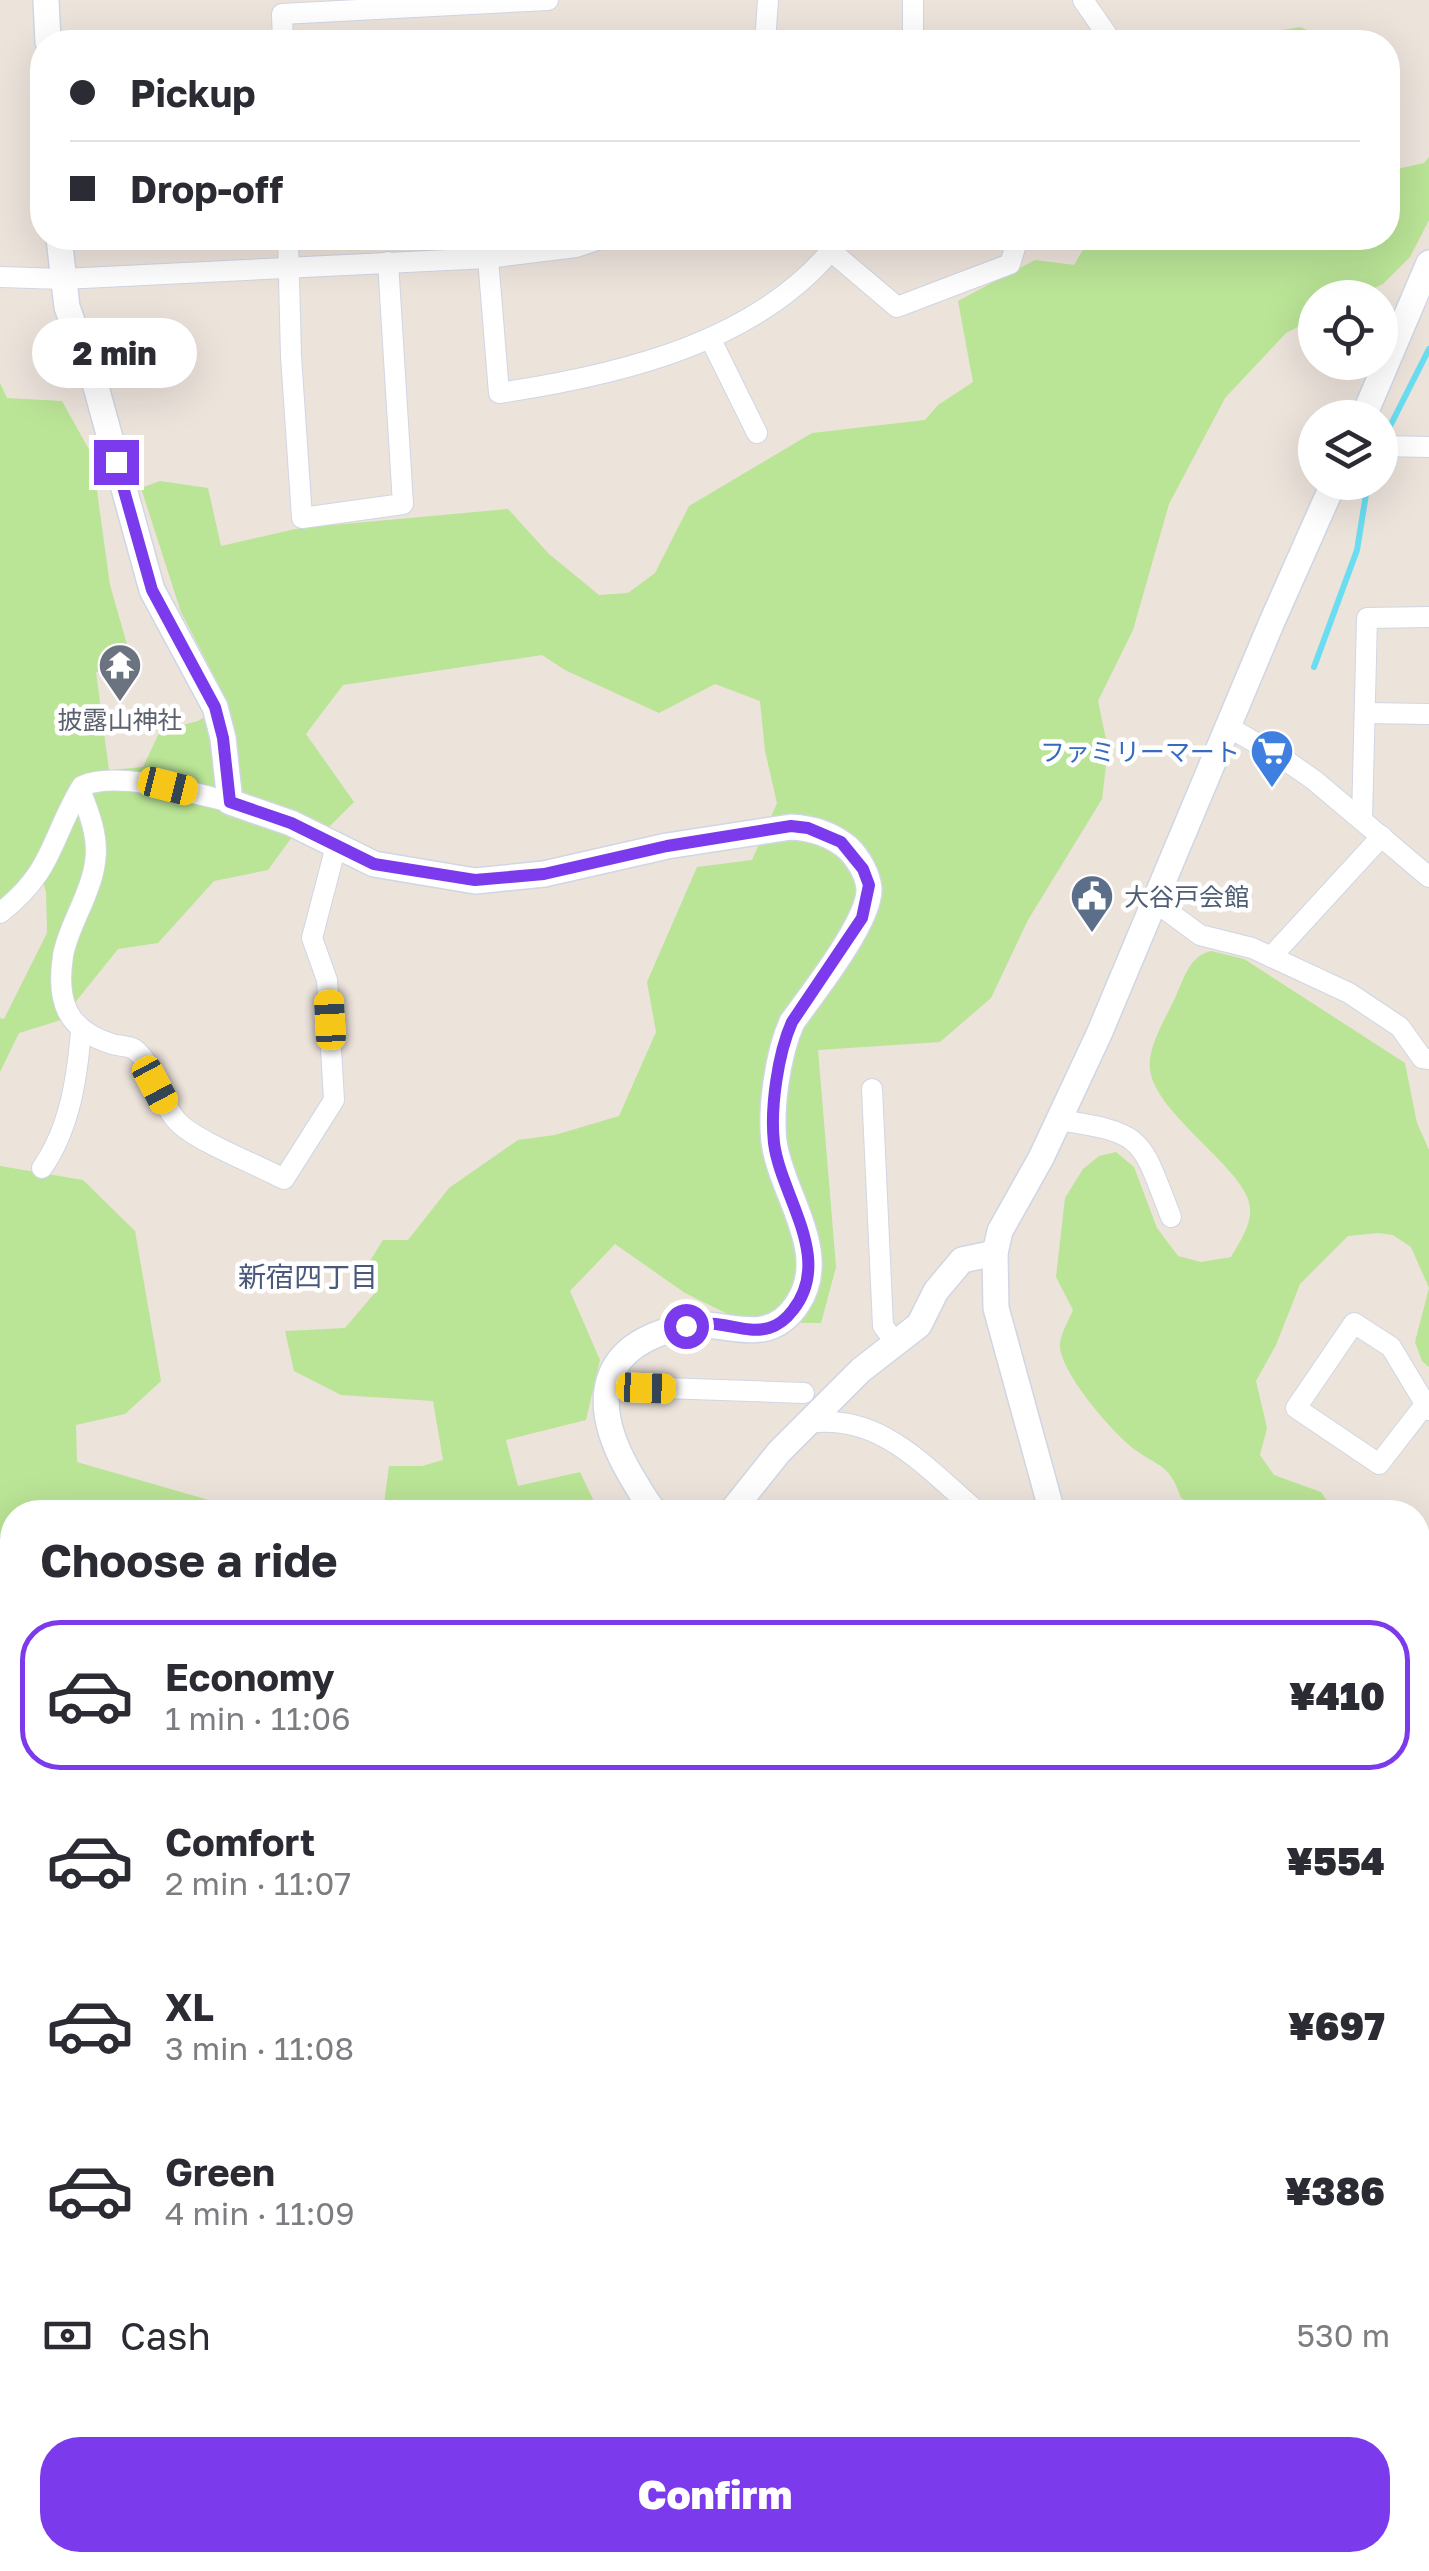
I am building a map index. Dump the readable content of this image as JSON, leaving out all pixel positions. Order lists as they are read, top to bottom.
{
  "districts": ["新宿四丁目"],
  "places": {
    "temple": ["披露山神社"],
    "supermarket": ["ファミリーマート"],
    "public building": ["大谷戸会館"]
  },
  "page": {
    "banner": ["Pickup", "Drop-off"],
    "bubble": "2 min",
    "heading": "Choose a ride",
    "list": [
      {
        "name": "Economy",
        "note": "1 min · 11:06",
        "value": "¥410"
      },
      {
        "name": "Comfort",
        "note": "2 min · 11:07",
        "value": "¥554"
      },
      {
        "name": "XL",
        "note": "3 min · 11:08",
        "value": "¥697"
      },
      {
        "name": "Green",
        "note": "4 min · 11:09",
        "value": "¥386"
      }
    ],
    "pay": ["Cash", "530 m"],
    "buttons": "Confirm"
  }
}
